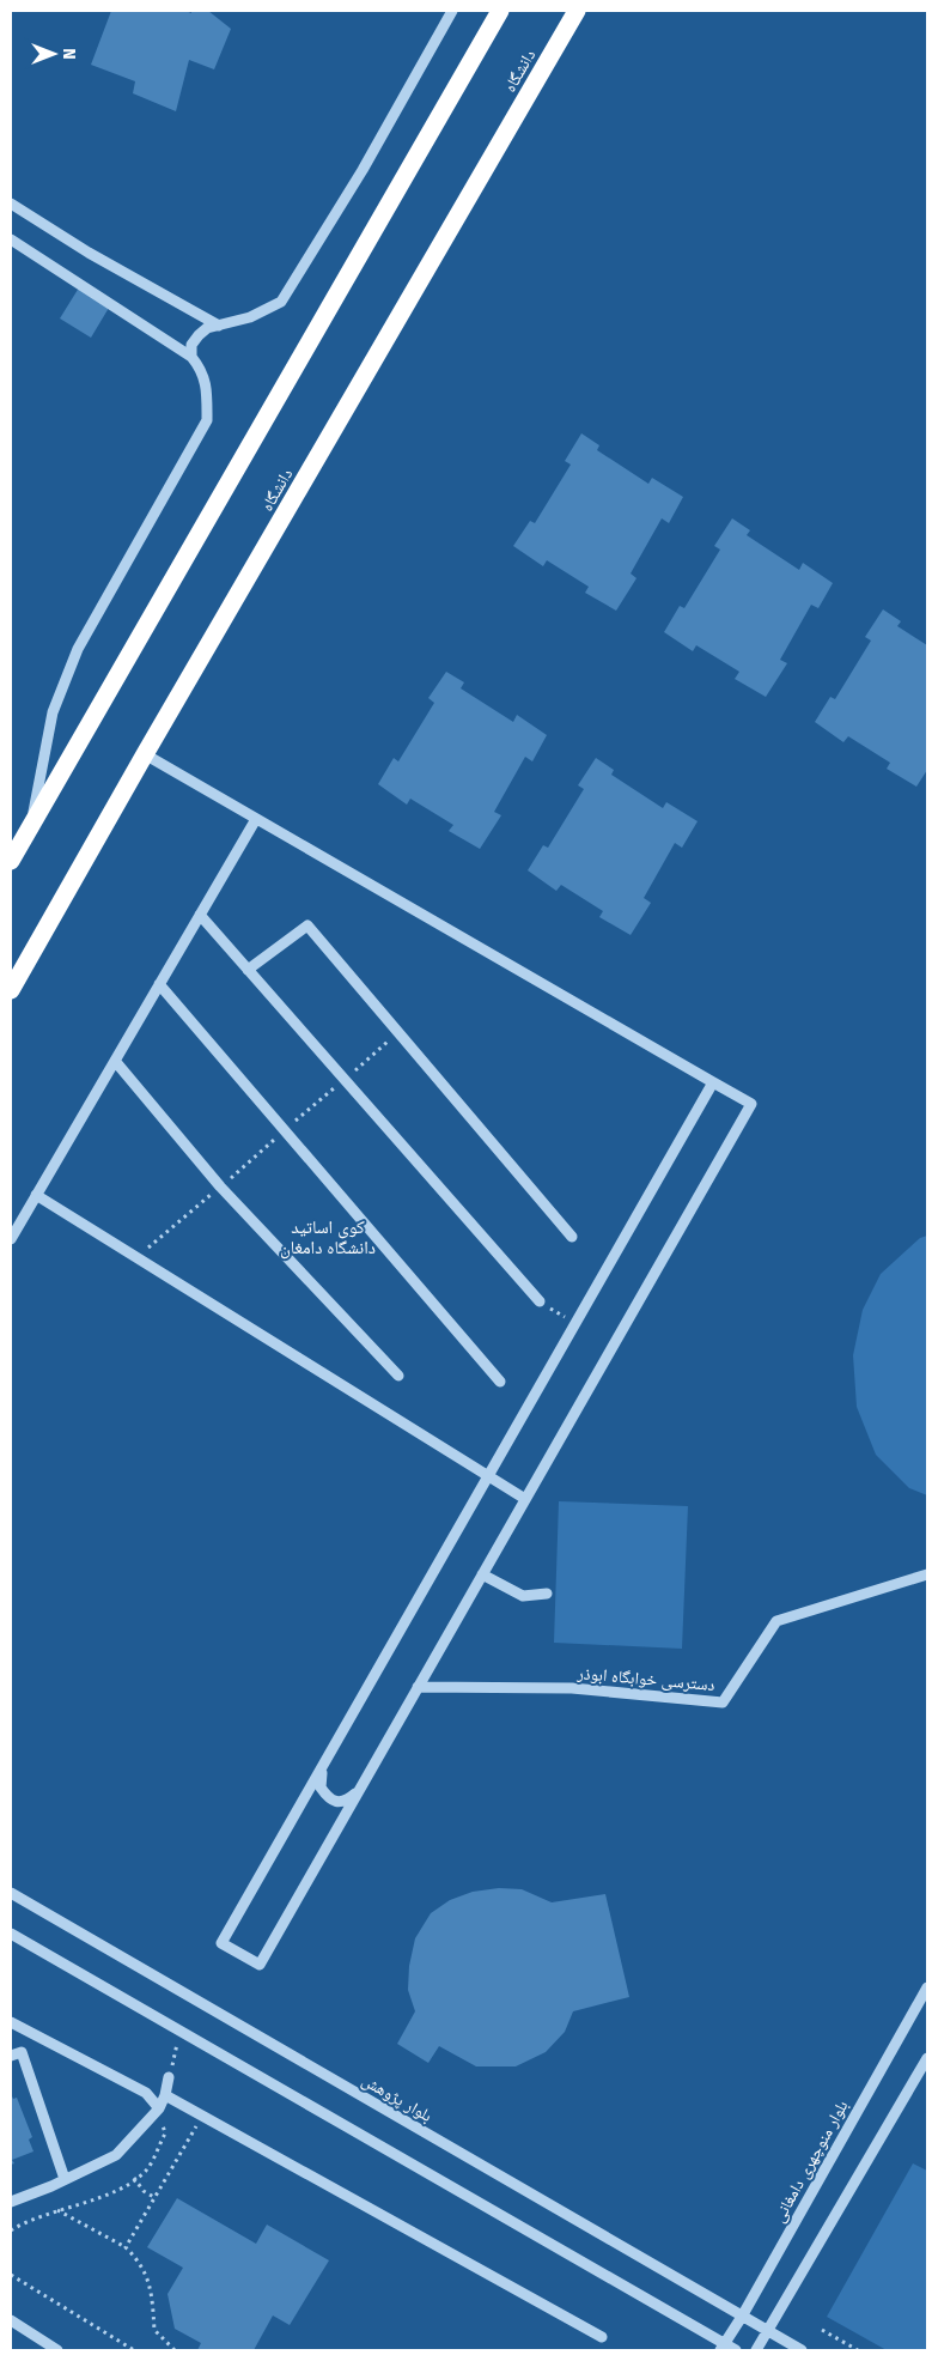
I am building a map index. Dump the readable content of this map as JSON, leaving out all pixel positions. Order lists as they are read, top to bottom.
{
  "streets": {
    "highway": ["دانشگاه"],
    "street": ["دسترسی خوابگاه ابوذر", "بلوار پژوهش", "بلوار منوچهری دامغانی"]
  },
  "crossings": [
    ["بلوار پژوهش", "بلوار منوچهری دامغانی"]
  ],
  "districts": ["کوی اساتید دانشگاه دامغان"],
  "north": "right"
}
